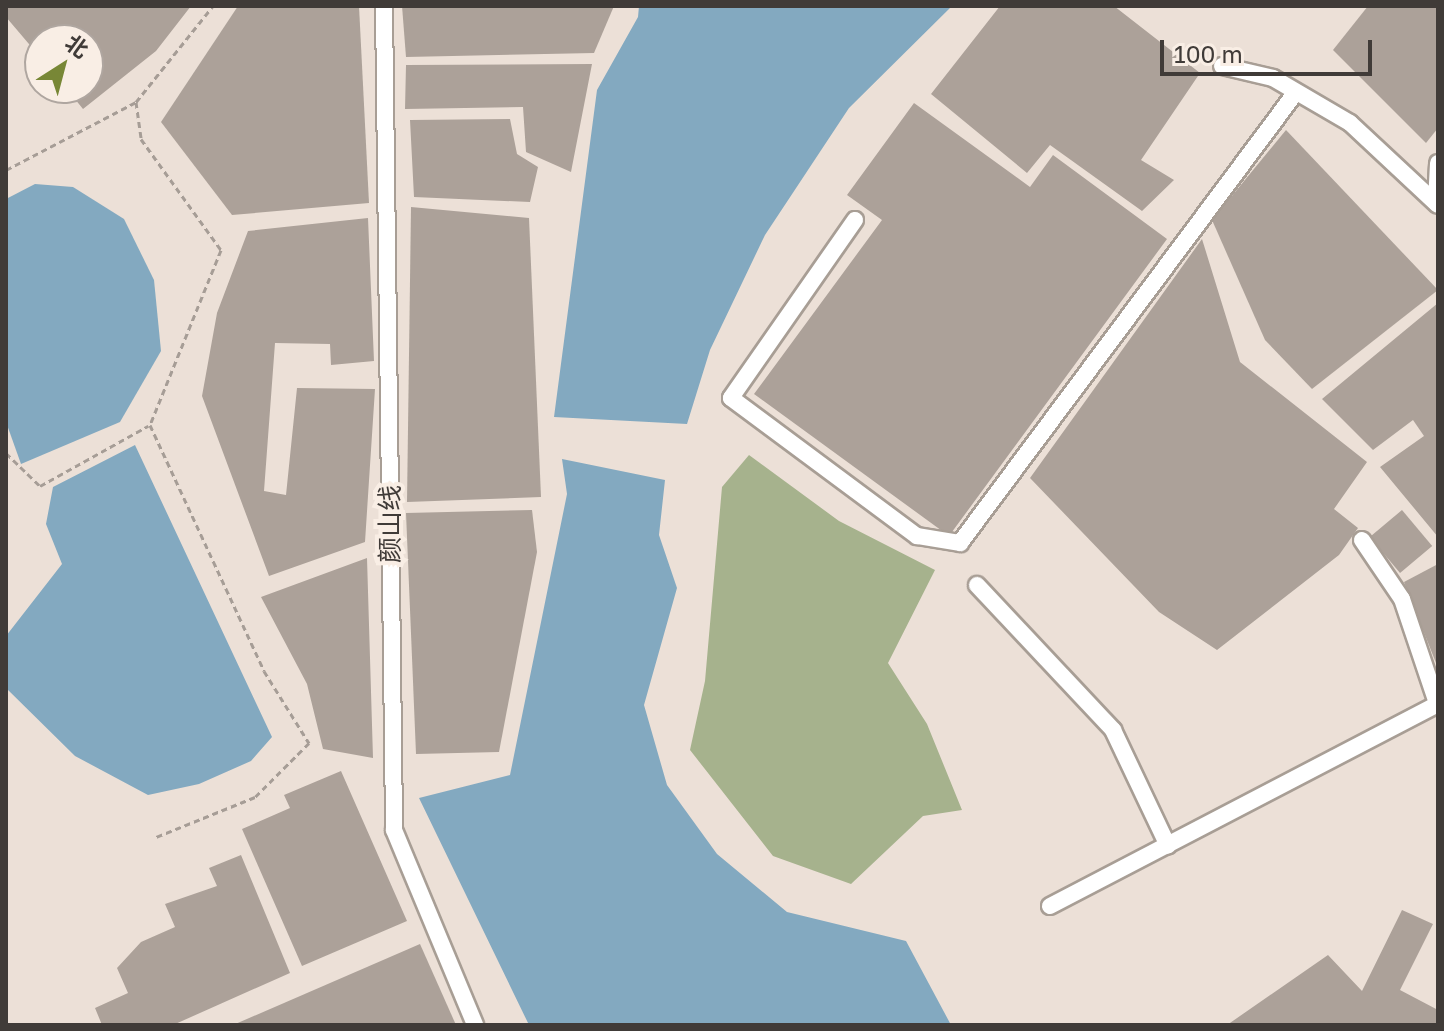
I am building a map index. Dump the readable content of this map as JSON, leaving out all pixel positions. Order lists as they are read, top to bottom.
{
  "streets": {
    "street": ["颜山线"]
  },
  "scale_bar": "100 m",
  "north": "top right"
}
